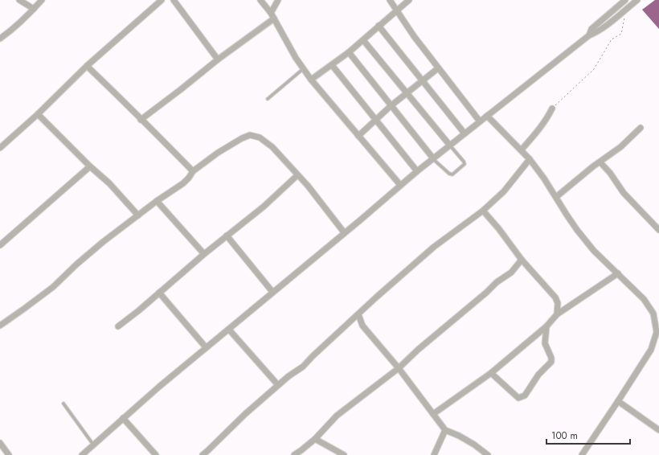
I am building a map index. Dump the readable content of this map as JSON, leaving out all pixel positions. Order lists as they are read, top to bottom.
{
  "scale_bar": "100 m"
}
